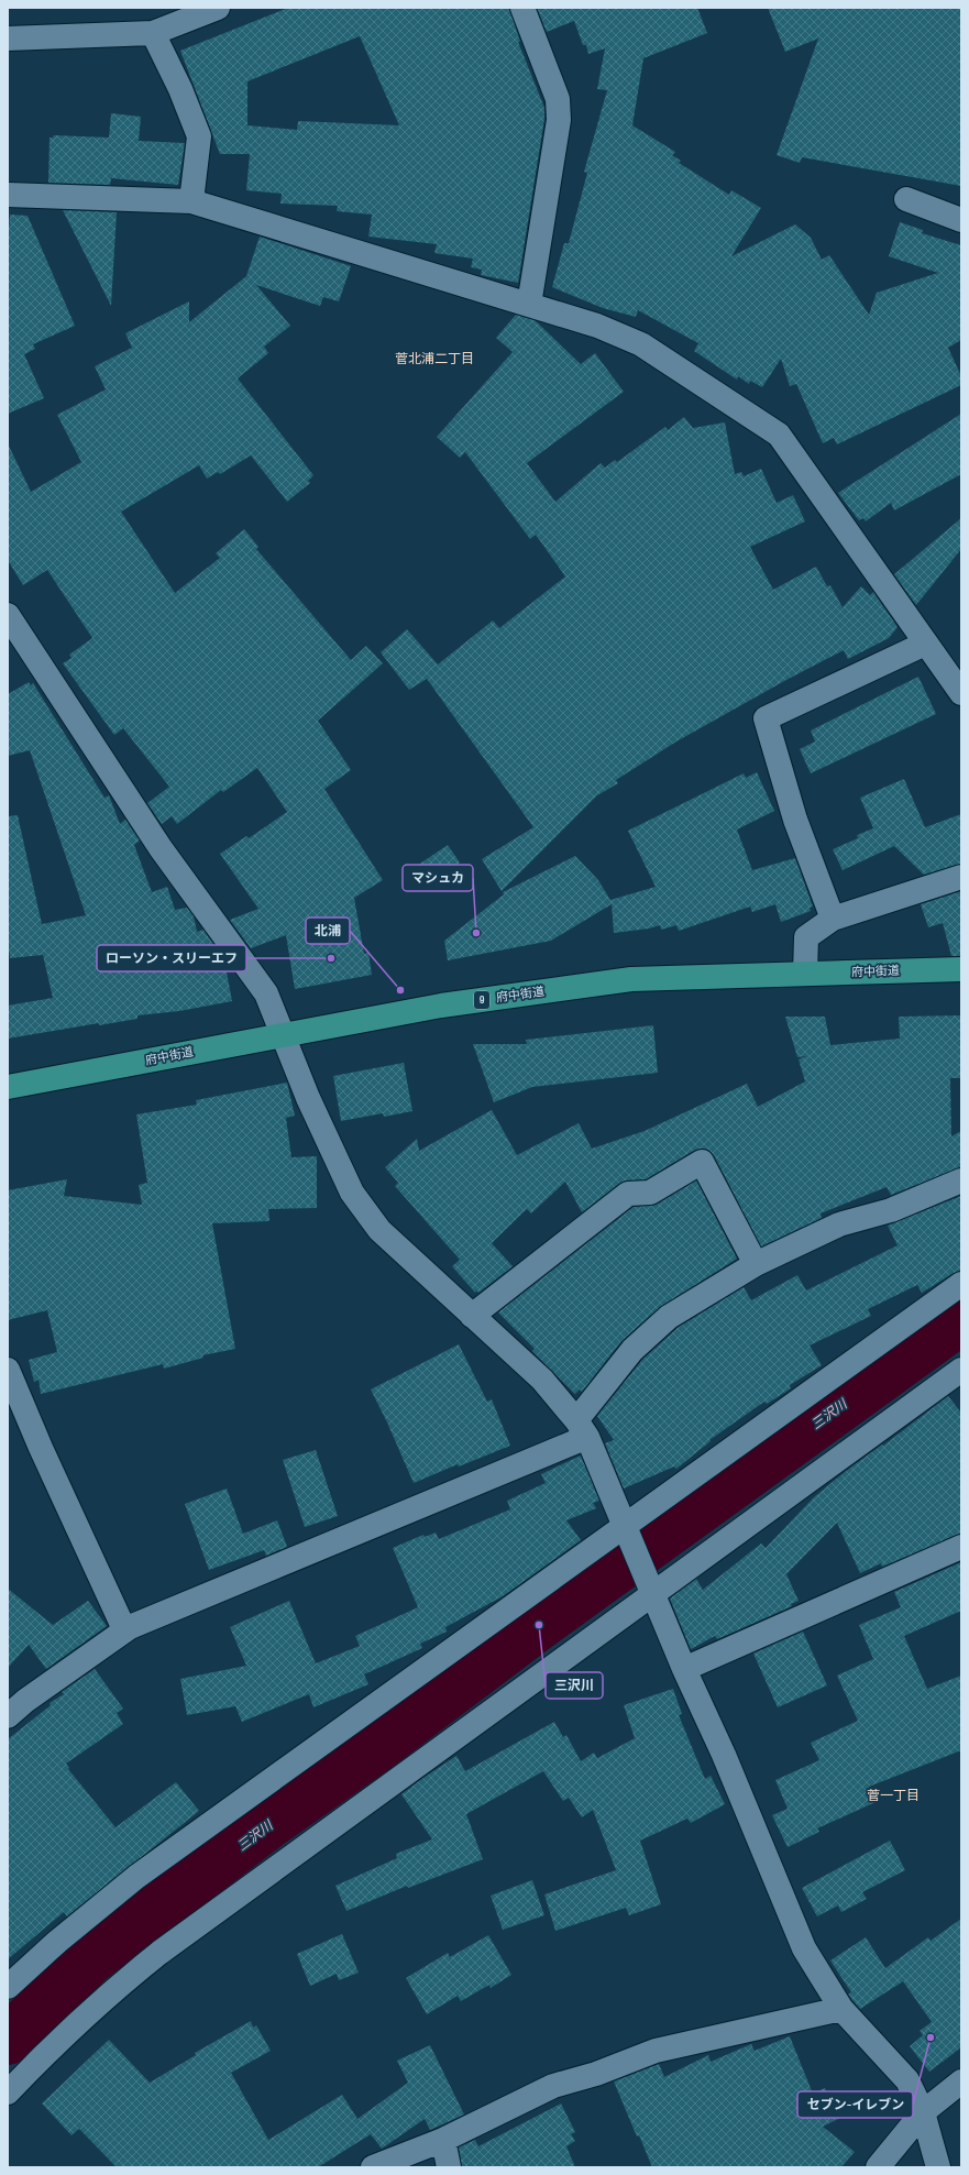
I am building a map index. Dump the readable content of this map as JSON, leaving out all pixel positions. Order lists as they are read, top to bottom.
{
  "streets": {
    "main road": ["府中街道", "9"]
  },
  "districts": ["菅北浦二丁目", "菅一丁目"],
  "water": ["三沢川"],
  "places": [
    "マシュカ",
    "ローソン・スリーエフ",
    "北浦",
    "三沢川",
    "セブン-イレブン"
  ]
}
